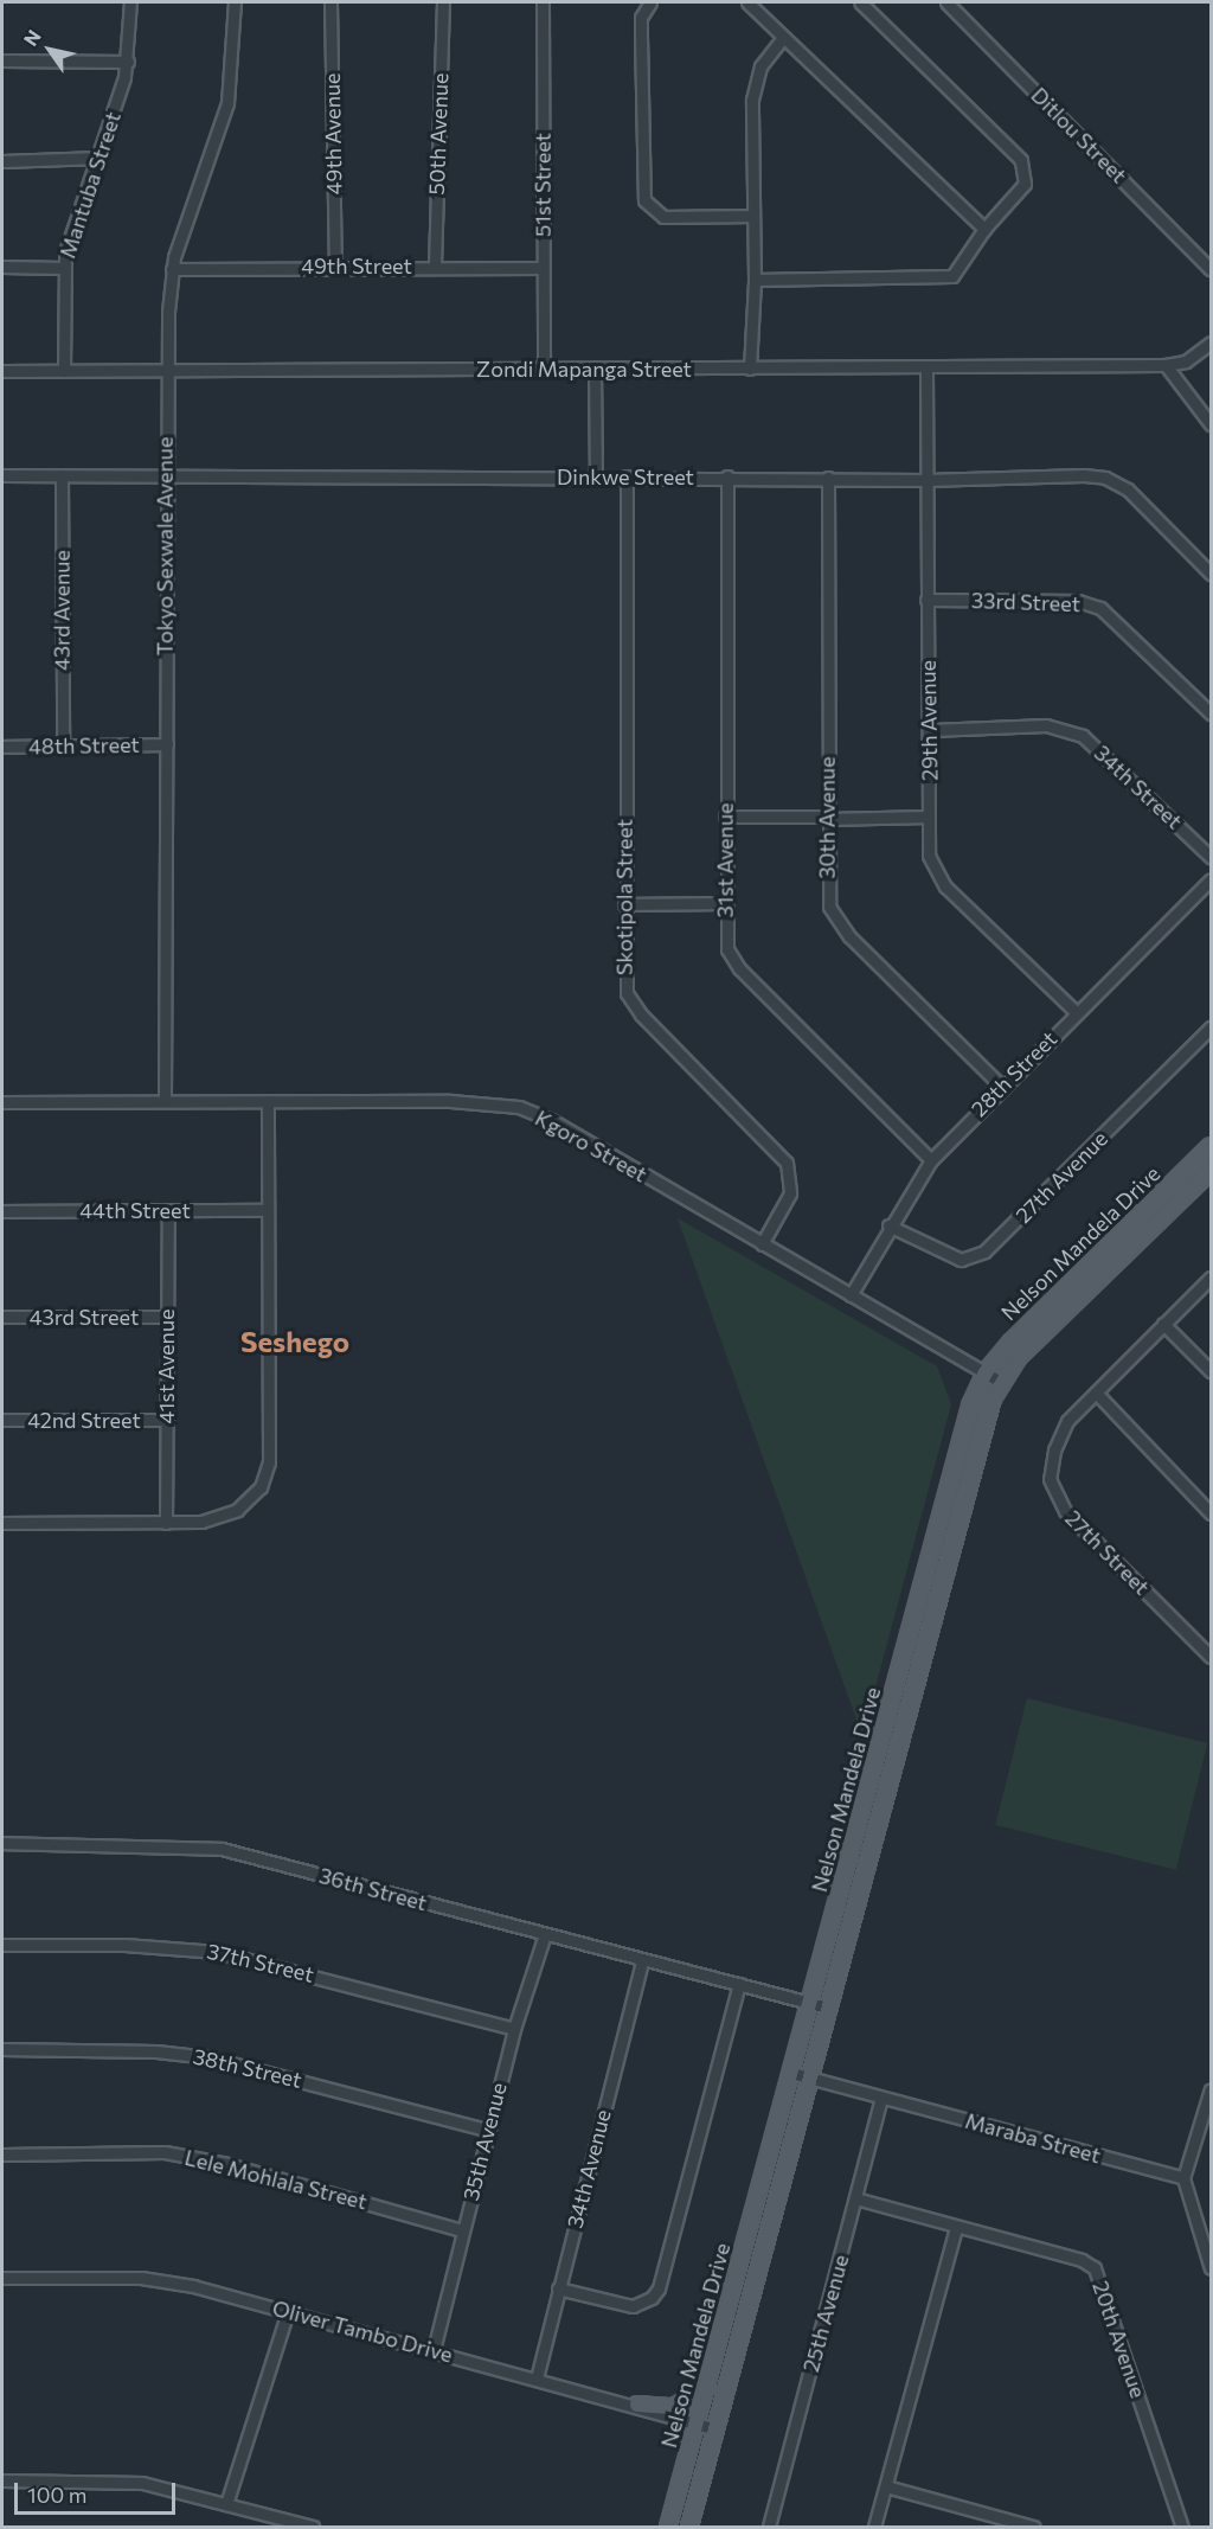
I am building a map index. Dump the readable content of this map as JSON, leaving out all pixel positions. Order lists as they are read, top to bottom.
{
  "streets": {
    "main road": ["Nelson Mandela Drive"],
    "street": [
      "49th Avenue",
      "50th Avenue",
      "Ditlou Street",
      "Mantuba Street",
      "51st Street",
      "49th Street",
      "Zondi Mapanga Street",
      "Dinkwe Street",
      "Tokyo Sexwale Avenue",
      "33rd Street",
      "43rd Avenue",
      "29th Avenue",
      "48th Street",
      "34th Street",
      "30th Avenue",
      "31st Avenue",
      "Skotipola Street",
      "28th Street",
      "Kgoro Street",
      "27th Avenue",
      "44th Street",
      "43rd Street",
      "41st Avenue",
      "42nd Street",
      "27th Street",
      "36th Street",
      "37th Street",
      "38th Street",
      "Maraba Street",
      "35th Avenue",
      "34th Avenue",
      "Lele Mohlala Street",
      "25th Avenue",
      "Oliver Tambo Drive",
      "20th Avenue"
    ]
  },
  "crossings": [
    ["49th Avenue", "49th Street"],
    ["50th Avenue", "49th Street"],
    ["Mantuba Street", "Zondi Mapanga Street"],
    ["51st Street", "49th Street"],
    ["51st Street", "Zondi Mapanga Street"],
    ["49th Street", "Tokyo Sexwale Avenue"],
    ["Zondi Mapanga Street", "Tokyo Sexwale Avenue"],
    ["Zondi Mapanga Street", "29th Avenue"],
    ["Dinkwe Street", "Tokyo Sexwale Avenue"],
    ["Dinkwe Street", "43rd Avenue"],
    ["Dinkwe Street", "29th Avenue"],
    ["Dinkwe Street", "30th Avenue"],
    ["Dinkwe Street", "31st Avenue"],
    ["Dinkwe Street", "Skotipola Street"],
    ["Tokyo Sexwale Avenue", "48th Street"],
    ["Tokyo Sexwale Avenue", "Kgoro Street"],
    ["33rd Street", "29th Avenue"],
    ["43rd Avenue", "48th Street"],
    ["29th Avenue", "34th Street"],
    ["29th Avenue", "28th Street"],
    ["30th Avenue", "28th Street"],
    ["31st Avenue", "28th Street"],
    ["Skotipola Street", "Kgoro Street"],
    ["28th Street", "Kgoro Street"],
    ["28th Street", "27th Avenue"],
    ["Kgoro Street", "Nelson Mandela Drive"],
    ["44th Street", "41st Avenue"],
    ["Nelson Mandela Drive", "36th Street"],
    ["Nelson Mandela Drive", "Maraba Street"],
    ["Nelson Mandela Drive", "Oliver Tambo Drive"],
    ["43rd Street", "41st Avenue"],
    ["41st Avenue", "42nd Street"],
    ["36th Street", "35th Avenue"],
    ["36th Street", "34th Avenue"],
    ["37th Street", "35th Avenue"],
    ["38th Street", "35th Avenue"],
    ["Maraba Street", "25th Avenue"],
    ["35th Avenue", "Lele Mohlala Street"],
    ["35th Avenue", "Oliver Tambo Drive"],
    ["34th Avenue", "Oliver Tambo Drive"],
    ["25th Avenue", "20th Avenue"]
  ],
  "districts": ["Seshego"],
  "scale_bar": "100 m",
  "north": "top left"
}
